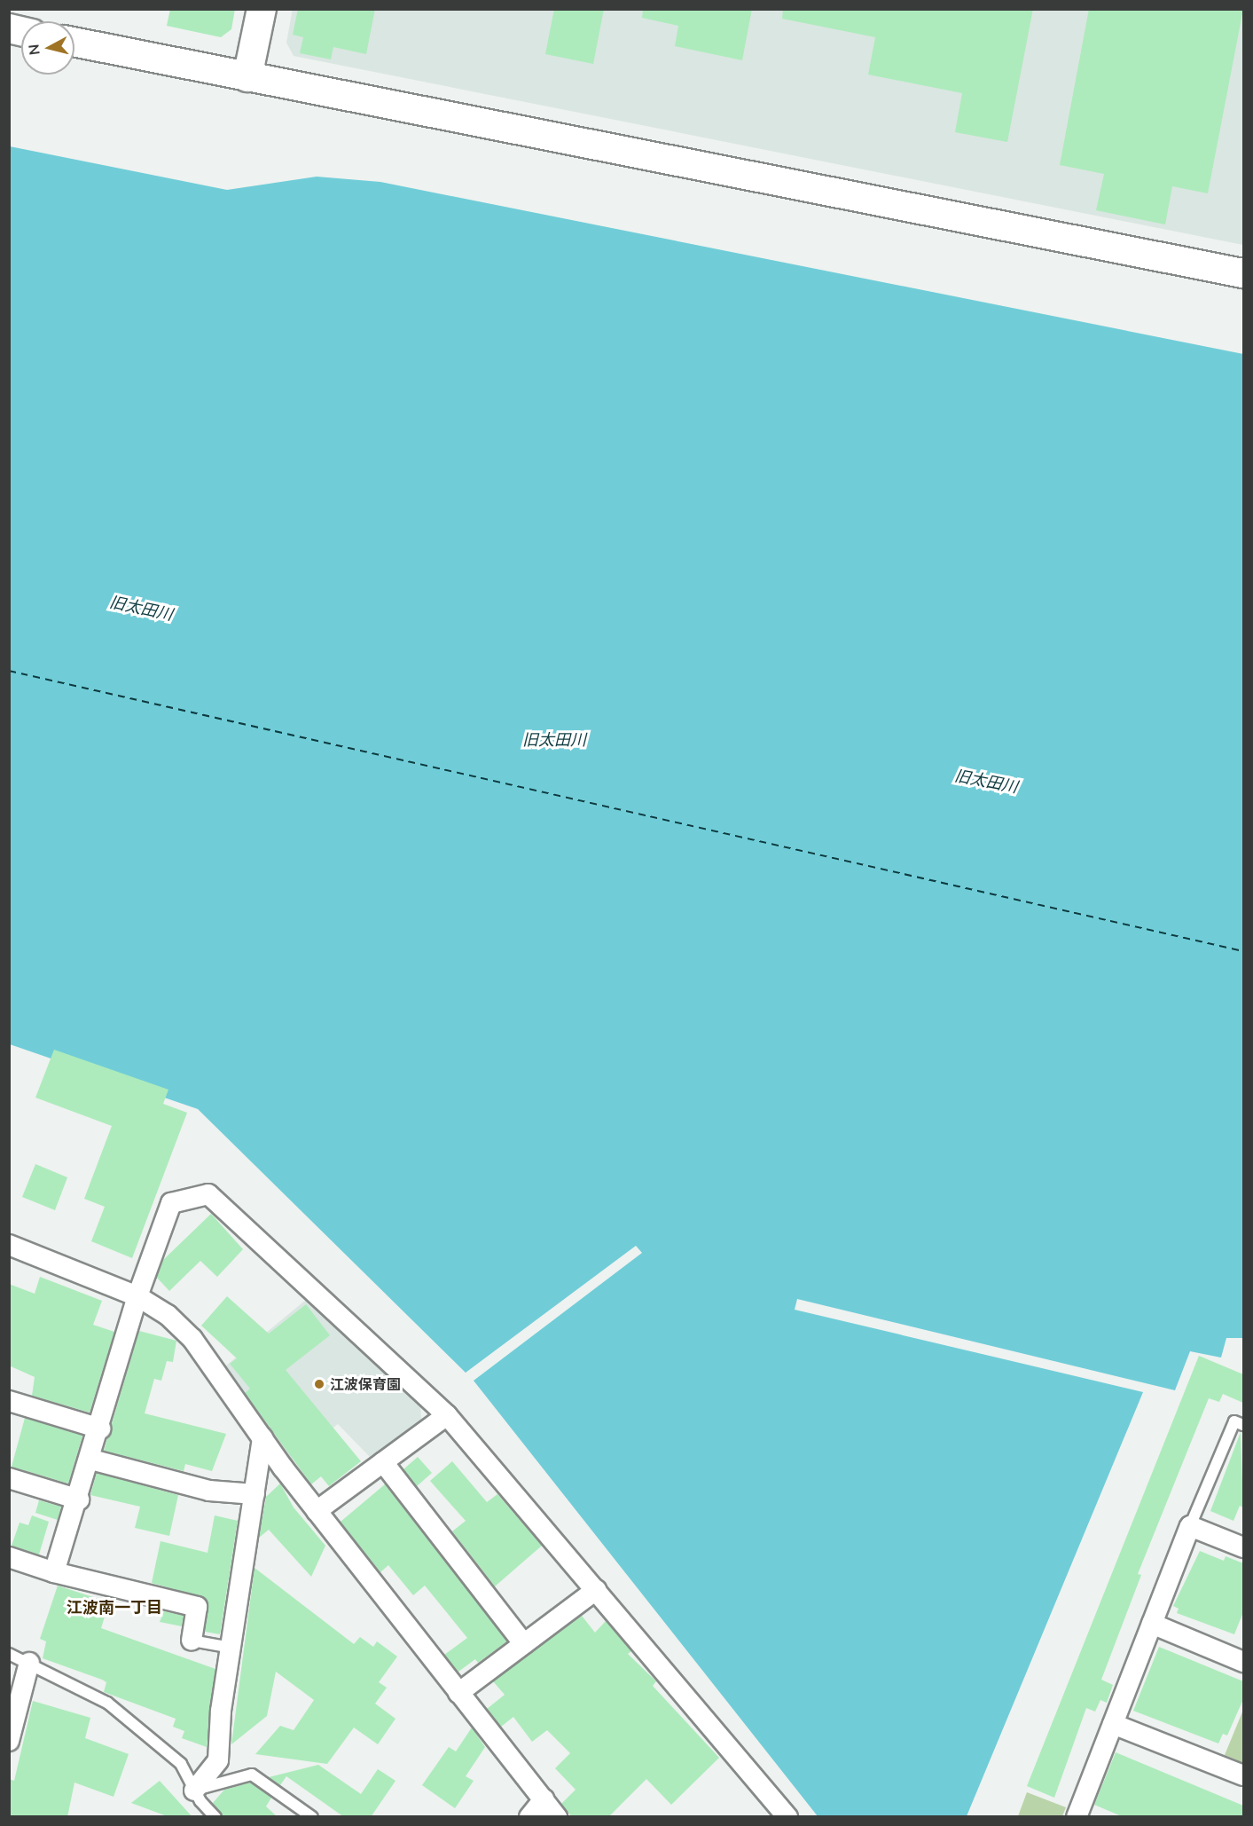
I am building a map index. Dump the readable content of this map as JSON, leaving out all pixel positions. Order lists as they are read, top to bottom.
{
  "districts": ["江波南一丁目"],
  "water": ["旧太田川"],
  "places": ["江波保育園"],
  "north": "left"
}
